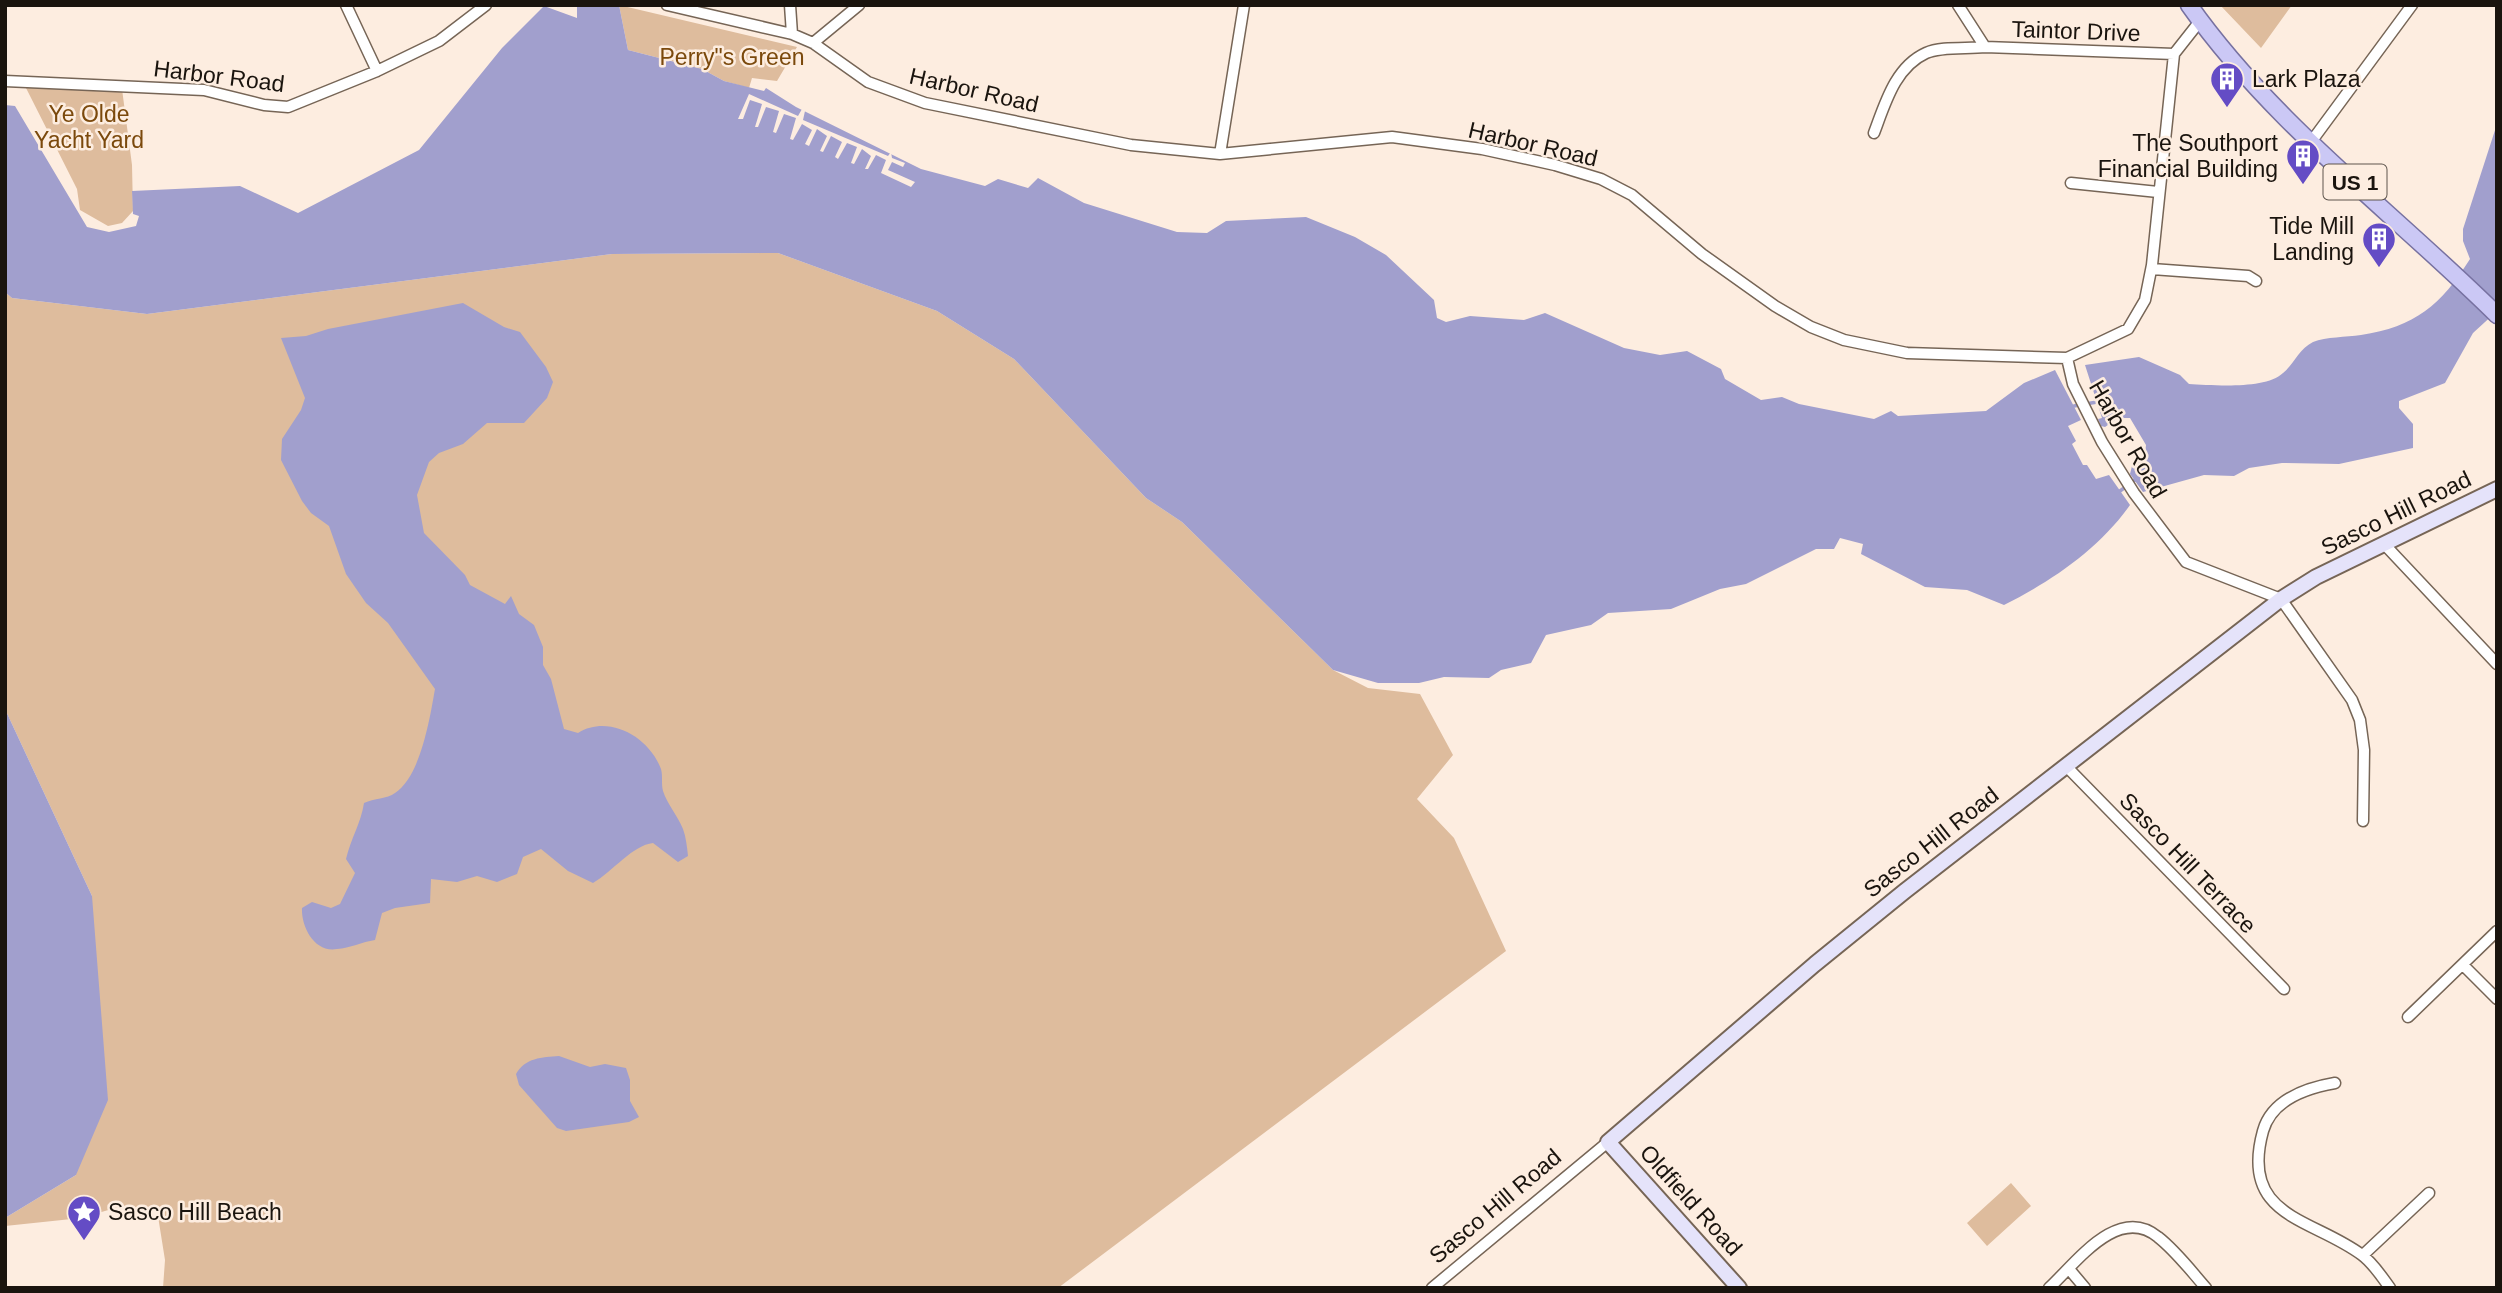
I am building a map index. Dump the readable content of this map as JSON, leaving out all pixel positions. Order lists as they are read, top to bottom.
{
  "streets": {
    "main road": ["US 1"],
    "street": [
      "Taintor Drive",
      "Harbor Road",
      "Sasco Hill Road",
      "Sasco Hill Terrace",
      "Oldfield Road"
    ]
  },
  "crossings": [
    ["Harbor Road", "Sasco Hill Road"],
    ["Sasco Hill Road", "Sasco Hill Terrace"],
    ["Sasco Hill Road", "Oldfield Road"]
  ],
  "parks": ["Perry\"s Green", "Ye Olde Yacht Yard"],
  "places": {
    "building": ["Lark Plaza", "The Southport Financial Building", "Tide Mill Landing"],
    "place": ["Sasco Hill Beach"]
  }
}
